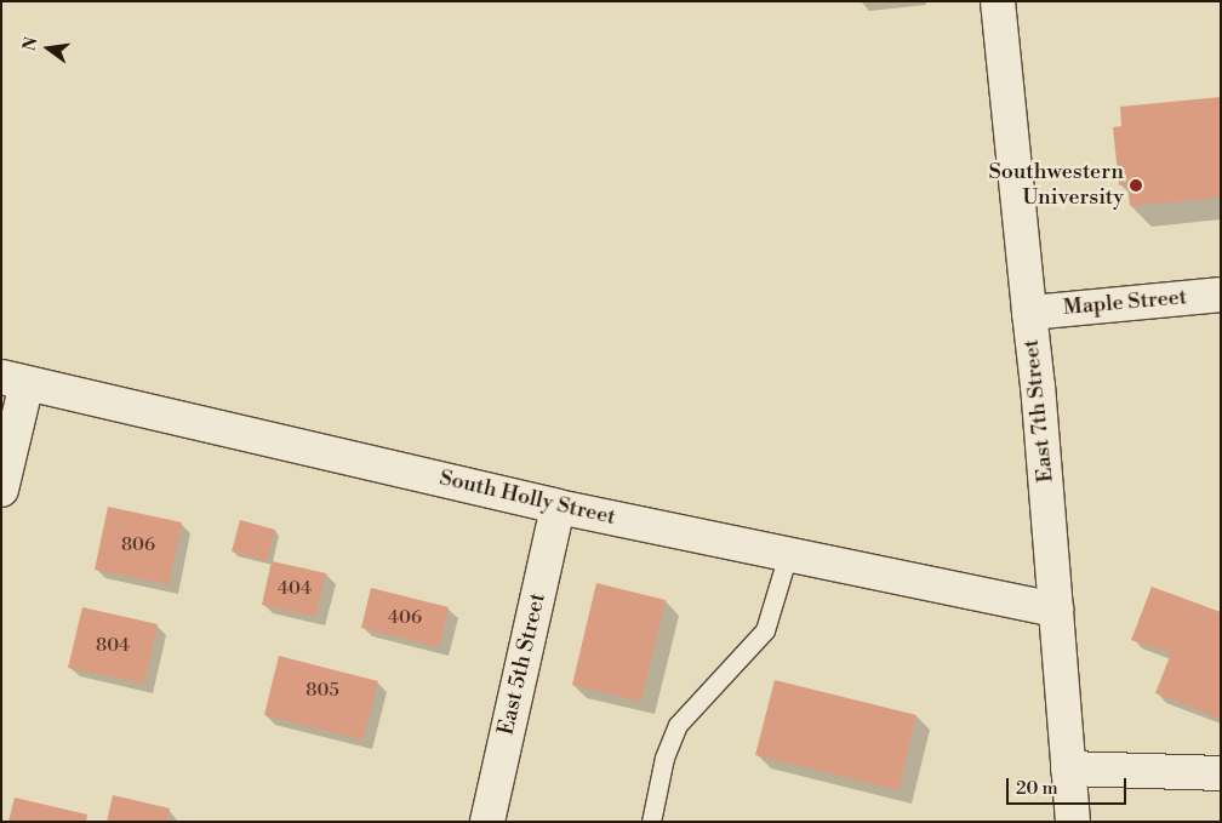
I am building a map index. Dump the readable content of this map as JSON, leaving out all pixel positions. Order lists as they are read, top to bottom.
{
  "streets": {
    "street": [
      "Maple Street",
      "East 7th Street",
      "South Holly Street",
      "East 5th Street"
    ]
  },
  "crossings": [
    ["Maple Street", "East 7th Street"],
    ["East 7th Street", "South Holly Street"],
    ["South Holly Street", "East 5th Street"]
  ],
  "places": ["Southwestern University"],
  "house_numbers": [
    "806",
    "404",
    "406",
    "804",
    "805"
  ],
  "scale_bar": "20 m",
  "north": "left"
}
